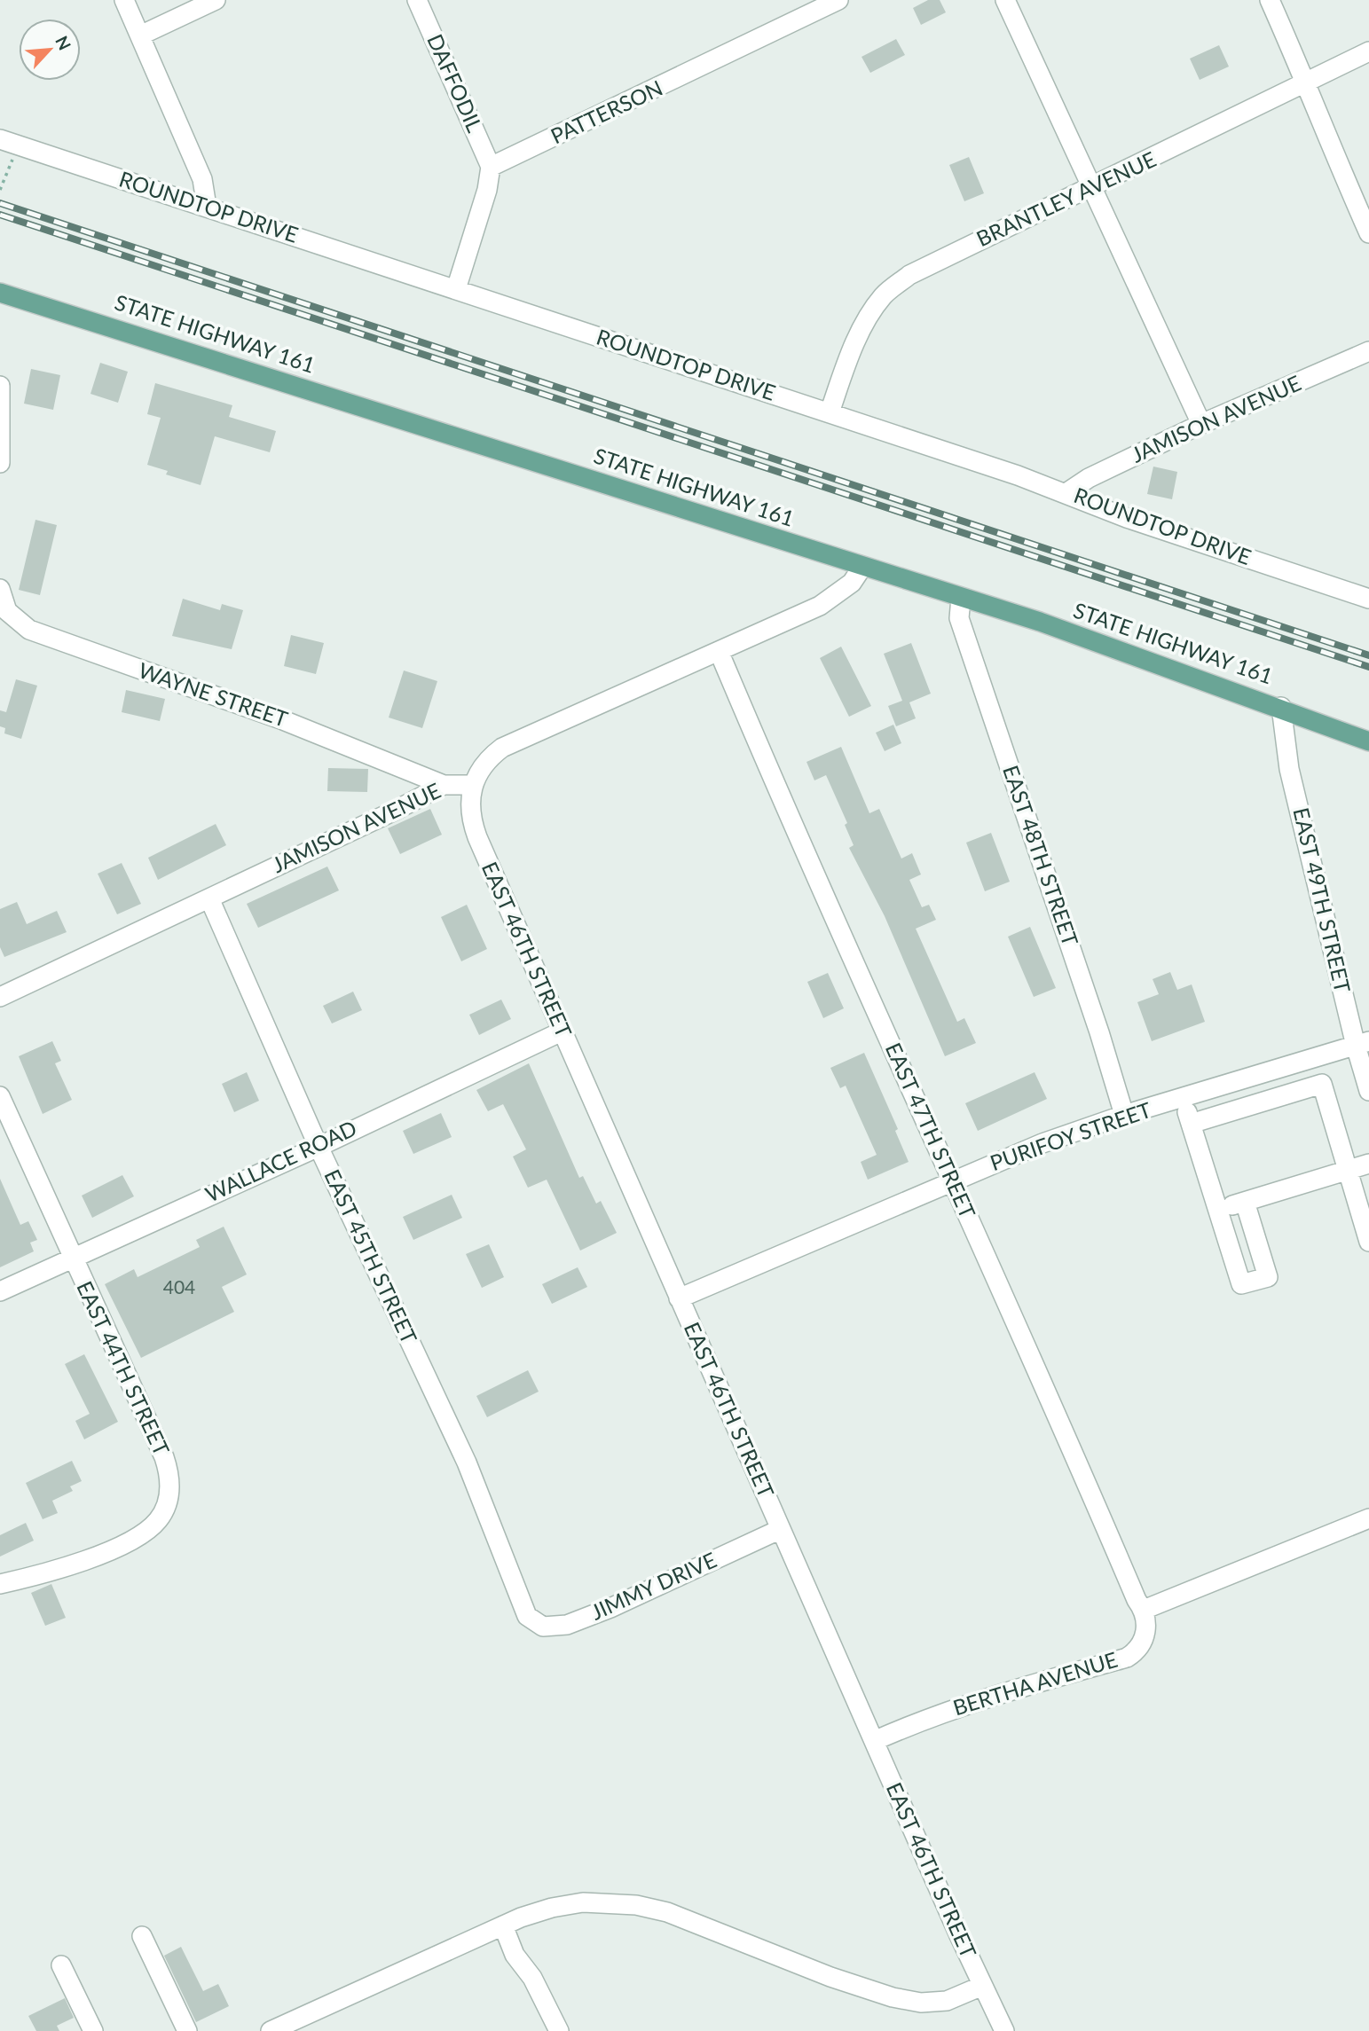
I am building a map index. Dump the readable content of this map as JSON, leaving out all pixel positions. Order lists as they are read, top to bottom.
{
  "streets": {
    "main road": ["STATE HIGHWAY 161"],
    "street": [
      "DAFFODIL",
      "PATTERSON",
      "BRANTLEY AVENUE",
      "ROUNDTOP DRIVE",
      "JAMISON AVENUE",
      "WAYNE STREET",
      "EAST 48TH STREET",
      "EAST 49TH STREET",
      "EAST 46TH STREET",
      "EAST 47TH STREET",
      "PURIFOY STREET",
      "WALLACE ROAD",
      "EAST 45TH STREET",
      "EAST 44TH STREET",
      "JIMMY DRIVE",
      "BERTHA AVENUE"
    ]
  },
  "crossings": [
    ["DAFFODIL", "PATTERSON"],
    ["BRANTLEY AVENUE", "ROUNDTOP DRIVE"],
    ["ROUNDTOP DRIVE", "JAMISON AVENUE"],
    ["STATE HIGHWAY 161", "JAMISON AVENUE"],
    ["STATE HIGHWAY 161", "EAST 48TH STREET"],
    ["STATE HIGHWAY 161", "EAST 49TH STREET"],
    ["JAMISON AVENUE", "WAYNE STREET"],
    ["JAMISON AVENUE", "EAST 46TH STREET"],
    ["JAMISON AVENUE", "EAST 47TH STREET"],
    ["JAMISON AVENUE", "EAST 45TH STREET"],
    ["EAST 48TH STREET", "PURIFOY STREET"],
    ["EAST 49TH STREET", "PURIFOY STREET"],
    ["EAST 46TH STREET", "PURIFOY STREET"],
    ["EAST 46TH STREET", "WALLACE ROAD"],
    ["EAST 46TH STREET", "JIMMY DRIVE"],
    ["EAST 46TH STREET", "BERTHA AVENUE"],
    ["EAST 47TH STREET", "PURIFOY STREET"],
    ["EAST 47TH STREET", "BERTHA AVENUE"],
    ["WALLACE ROAD", "EAST 45TH STREET"],
    ["WALLACE ROAD", "EAST 44TH STREET"],
    ["EAST 45TH STREET", "JIMMY DRIVE"]
  ],
  "house_numbers": ["404"],
  "north": "top right"
}
